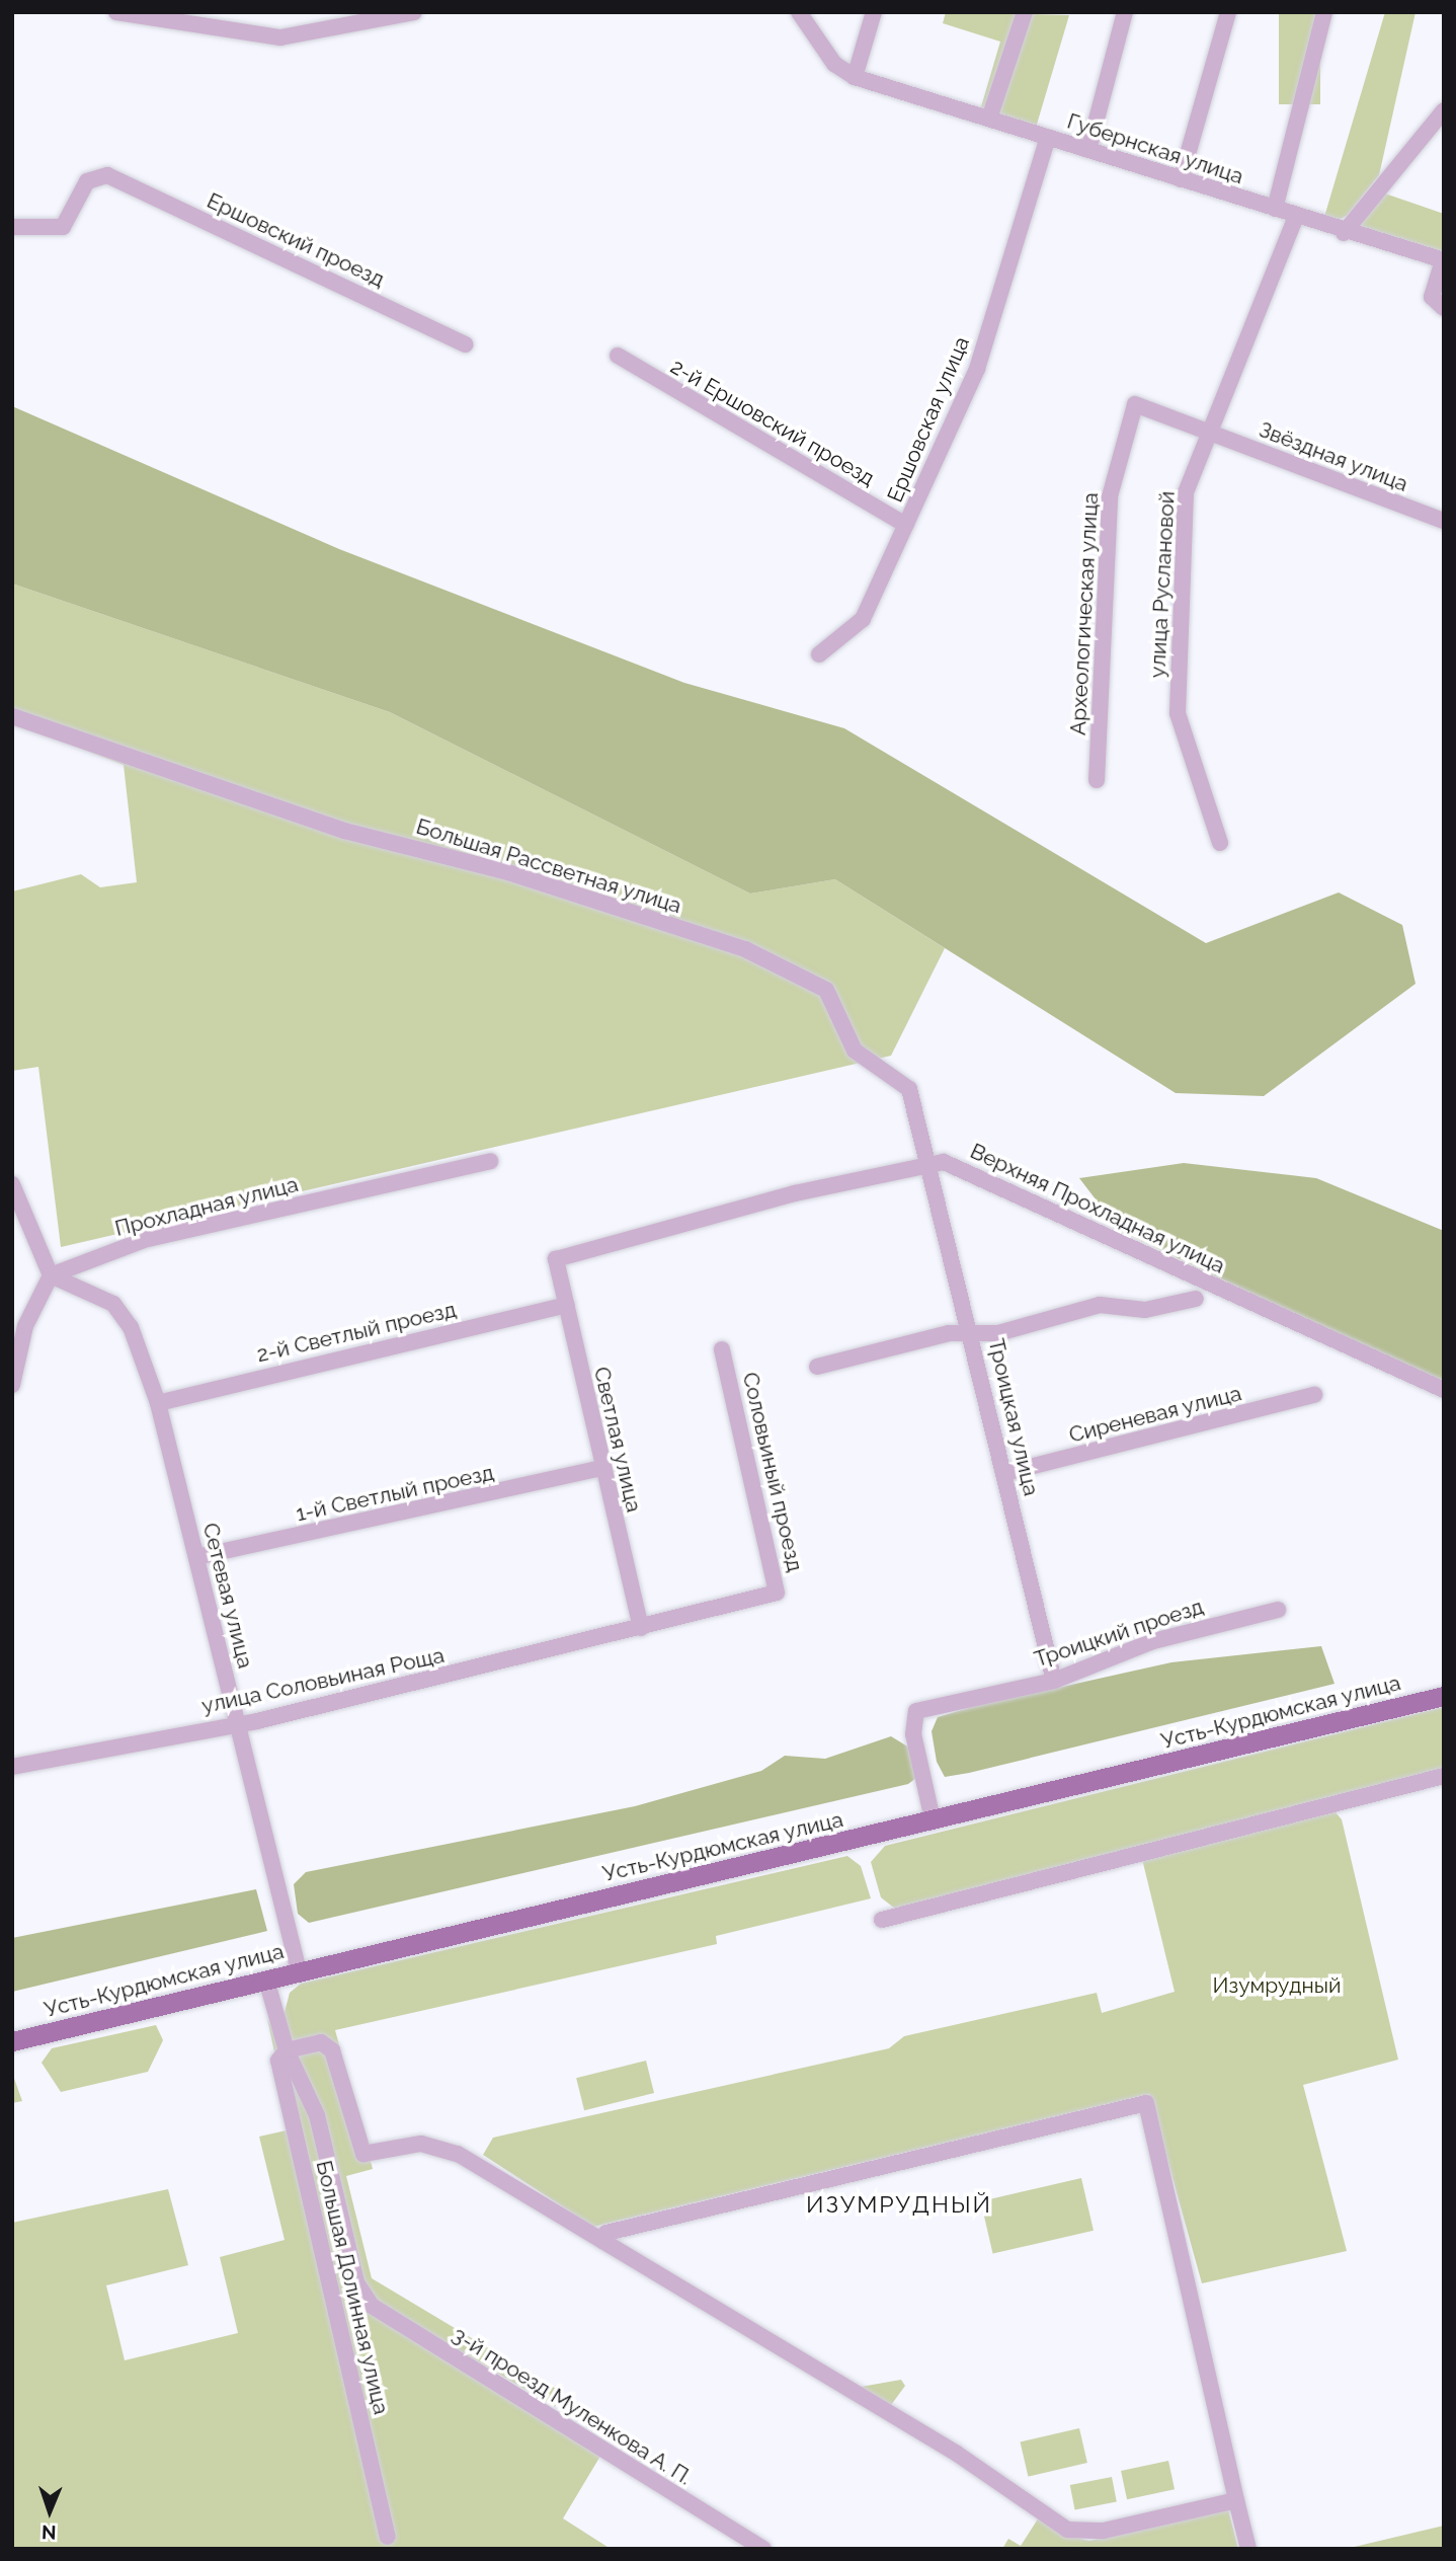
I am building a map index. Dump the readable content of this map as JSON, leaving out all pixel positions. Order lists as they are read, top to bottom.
{
  "streets": {
    "main road": ["Усть-Курдюмская улица"],
    "street": [
      "Губернская улица",
      "Ершовский проезд",
      "Ершовская улица",
      "2-й Ершовский проезд",
      "Звёздная улица",
      "улица Руслановой",
      "Археологическая улица",
      "Большая Рассветная улица",
      "Прохладная улица",
      "Верхняя Прохладная улица",
      "2-й Светлый проезд",
      "Сиреневая улица",
      "Троицкая улица",
      "Светлая улица",
      "Соловьиный проезд",
      "1-й Светлый проезд",
      "Сетевая улица",
      "Троицкий проезд",
      "улица Соловьиная Роща",
      "Большая Долинная улица",
      "3-й проезд Муленкова А. П."
    ]
  },
  "crossings": [
    ["Губернская улица", "Ершовская улица"],
    ["Губернская улица", "улица Руслановой"],
    ["Ершовская улица", "2-й Ершовский проезд"],
    ["Звёздная улица", "улица Руслановой"],
    ["Звёздная улица", "Археологическая улица"],
    ["улица Руслановой", "Археологическая улица"],
    ["Большая Рассветная улица", "Верхняя Прохладная улица"],
    ["Большая Рассветная улица", "Троицкая улица"],
    ["Прохладная улица", "Сетевая улица"],
    ["Верхняя Прохладная улица", "Троицкая улица"],
    ["Верхняя Прохладная улица", "Светлая улица"],
    ["2-й Светлый проезд", "Светлая улица"],
    ["2-й Светлый проезд", "Сетевая улица"],
    ["Сиреневая улица", "Троицкая улица"],
    ["Троицкая улица", "Троицкий проезд"],
    ["Светлая улица", "Соловьиный проезд"],
    ["Светлая улица", "1-й Светлый проезд"],
    ["Светлая улица", "улица Соловьиная Роща"],
    ["Соловьиный проезд", "улица Соловьиная Роща"],
    ["1-й Светлый проезд", "Сетевая улица"],
    ["Сетевая улица", "улица Соловьиная Роща"],
    ["Сетевая улица", "Усть-Курдюмская улица"],
    ["Троицкий проезд", "Усть-Курдюмская улица"],
    ["Усть-Курдюмская улица", "Большая Долинная улица"],
    ["Большая Долинная улица", "3-й проезд Муленкова А. П."]
  ],
  "districts": ["ИЗУМРУДНЫЙ"],
  "parks": ["Изумрудный"],
  "north": "bottom"
}
